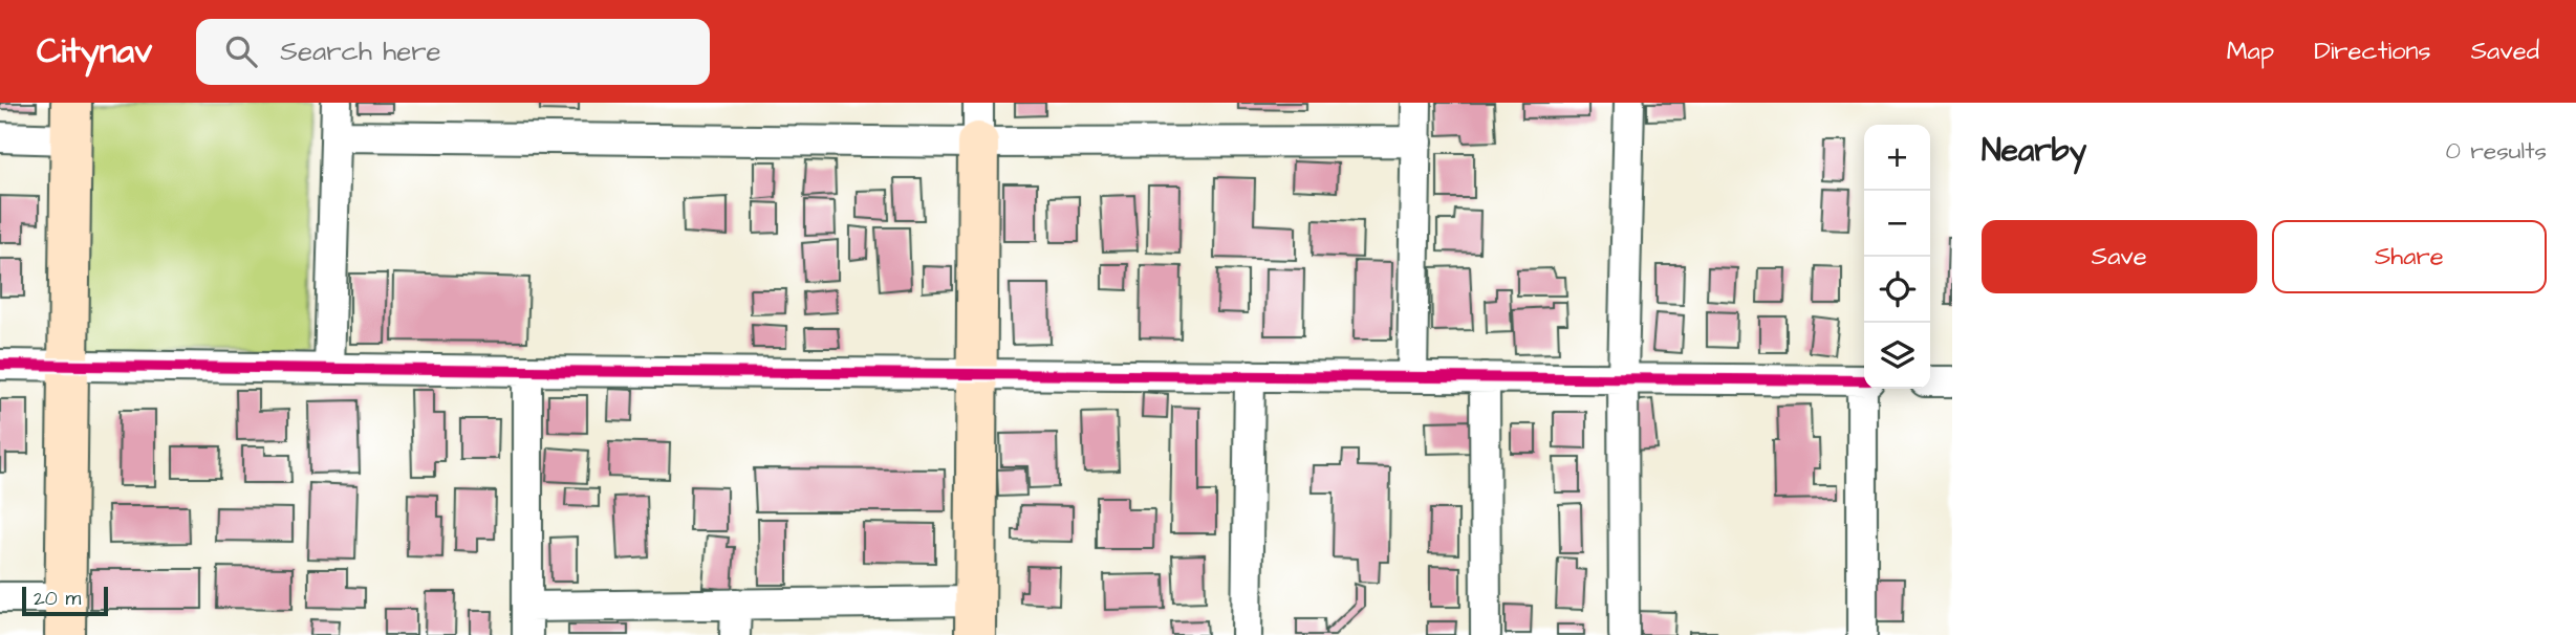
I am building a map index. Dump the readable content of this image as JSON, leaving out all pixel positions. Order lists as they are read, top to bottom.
{
  "scale_bar": "20 m",
  "page": {
    "header": "Citynav",
    "search": "Search here",
    "nav": ["Map", "Directions", "Saved"],
    "heading": ["Nearby", "0 results"],
    "map_buttons": ["+", "−"],
    "buttons": ["Save", "Share"],
    "scale": "20 m"
  }
}
